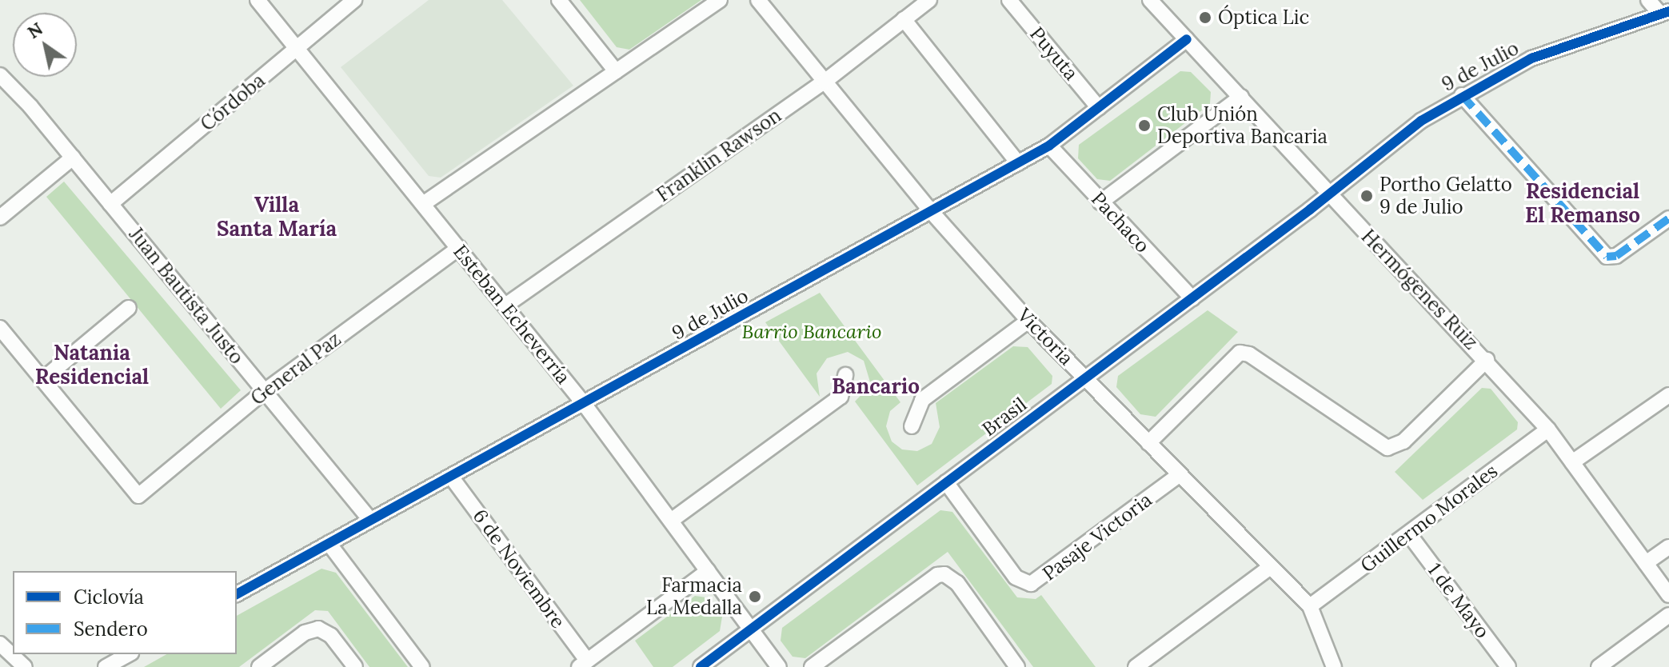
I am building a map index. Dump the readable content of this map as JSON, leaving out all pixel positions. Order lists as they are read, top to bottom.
{
  "streets": {
    "street": [
      "Puyuta",
      "9 de Julio",
      "Córdoba",
      "Franklin Rawson",
      "Pachaco",
      "Hermógenes Ruiz",
      "Juan Bautista Justo",
      "Esteban Echeverría",
      "Victoria",
      "General Paz",
      "Brasil",
      "Guillermo Morales",
      "Pasaje Victoria",
      "6 de Noviembre",
      "1 de Mayo"
    ]
  },
  "crossings": [
    ["Puyuta", "9 de Julio"],
    ["9 de Julio", "Pachaco"],
    ["9 de Julio", "Hermógenes Ruiz"],
    ["9 de Julio", "Juan Bautista Justo"],
    ["9 de Julio", "Esteban Echeverría"],
    ["9 de Julio", "Victoria"],
    ["9 de Julio", "Brasil"],
    ["9 de Julio", "6 de Noviembre"],
    ["Córdoba", "Juan Bautista Justo"],
    ["Córdoba", "Esteban Echeverría"],
    ["Franklin Rawson", "Esteban Echeverría"],
    ["Franklin Rawson", "Victoria"],
    ["Pachaco", "Brasil"],
    ["Hermógenes Ruiz", "Brasil"],
    ["Hermógenes Ruiz", "Guillermo Morales"],
    ["Juan Bautista Justo", "General Paz"],
    ["Esteban Echeverría", "General Paz"],
    ["Esteban Echeverría", "Brasil"],
    ["Victoria", "Brasil"],
    ["Victoria", "Guillermo Morales"],
    ["Victoria", "Pasaje Victoria"],
    ["Brasil", "Pasaje Victoria"],
    ["Guillermo Morales", "1 de Mayo"]
  ],
  "districts": [
    "Residencial El Remanso",
    "Villa Santa María",
    "Natania Residencial",
    "Bancario"
  ],
  "parks": ["Barrio Bancario"],
  "places": [
    "Óptica Lic",
    "Club Unión Deportiva Bancaria",
    "Portho Gelatto 9 de Julio",
    "Farmacia La Medalla"
  ],
  "legend": ["Ciclovía", "Sendero"],
  "north": "top left"
}
